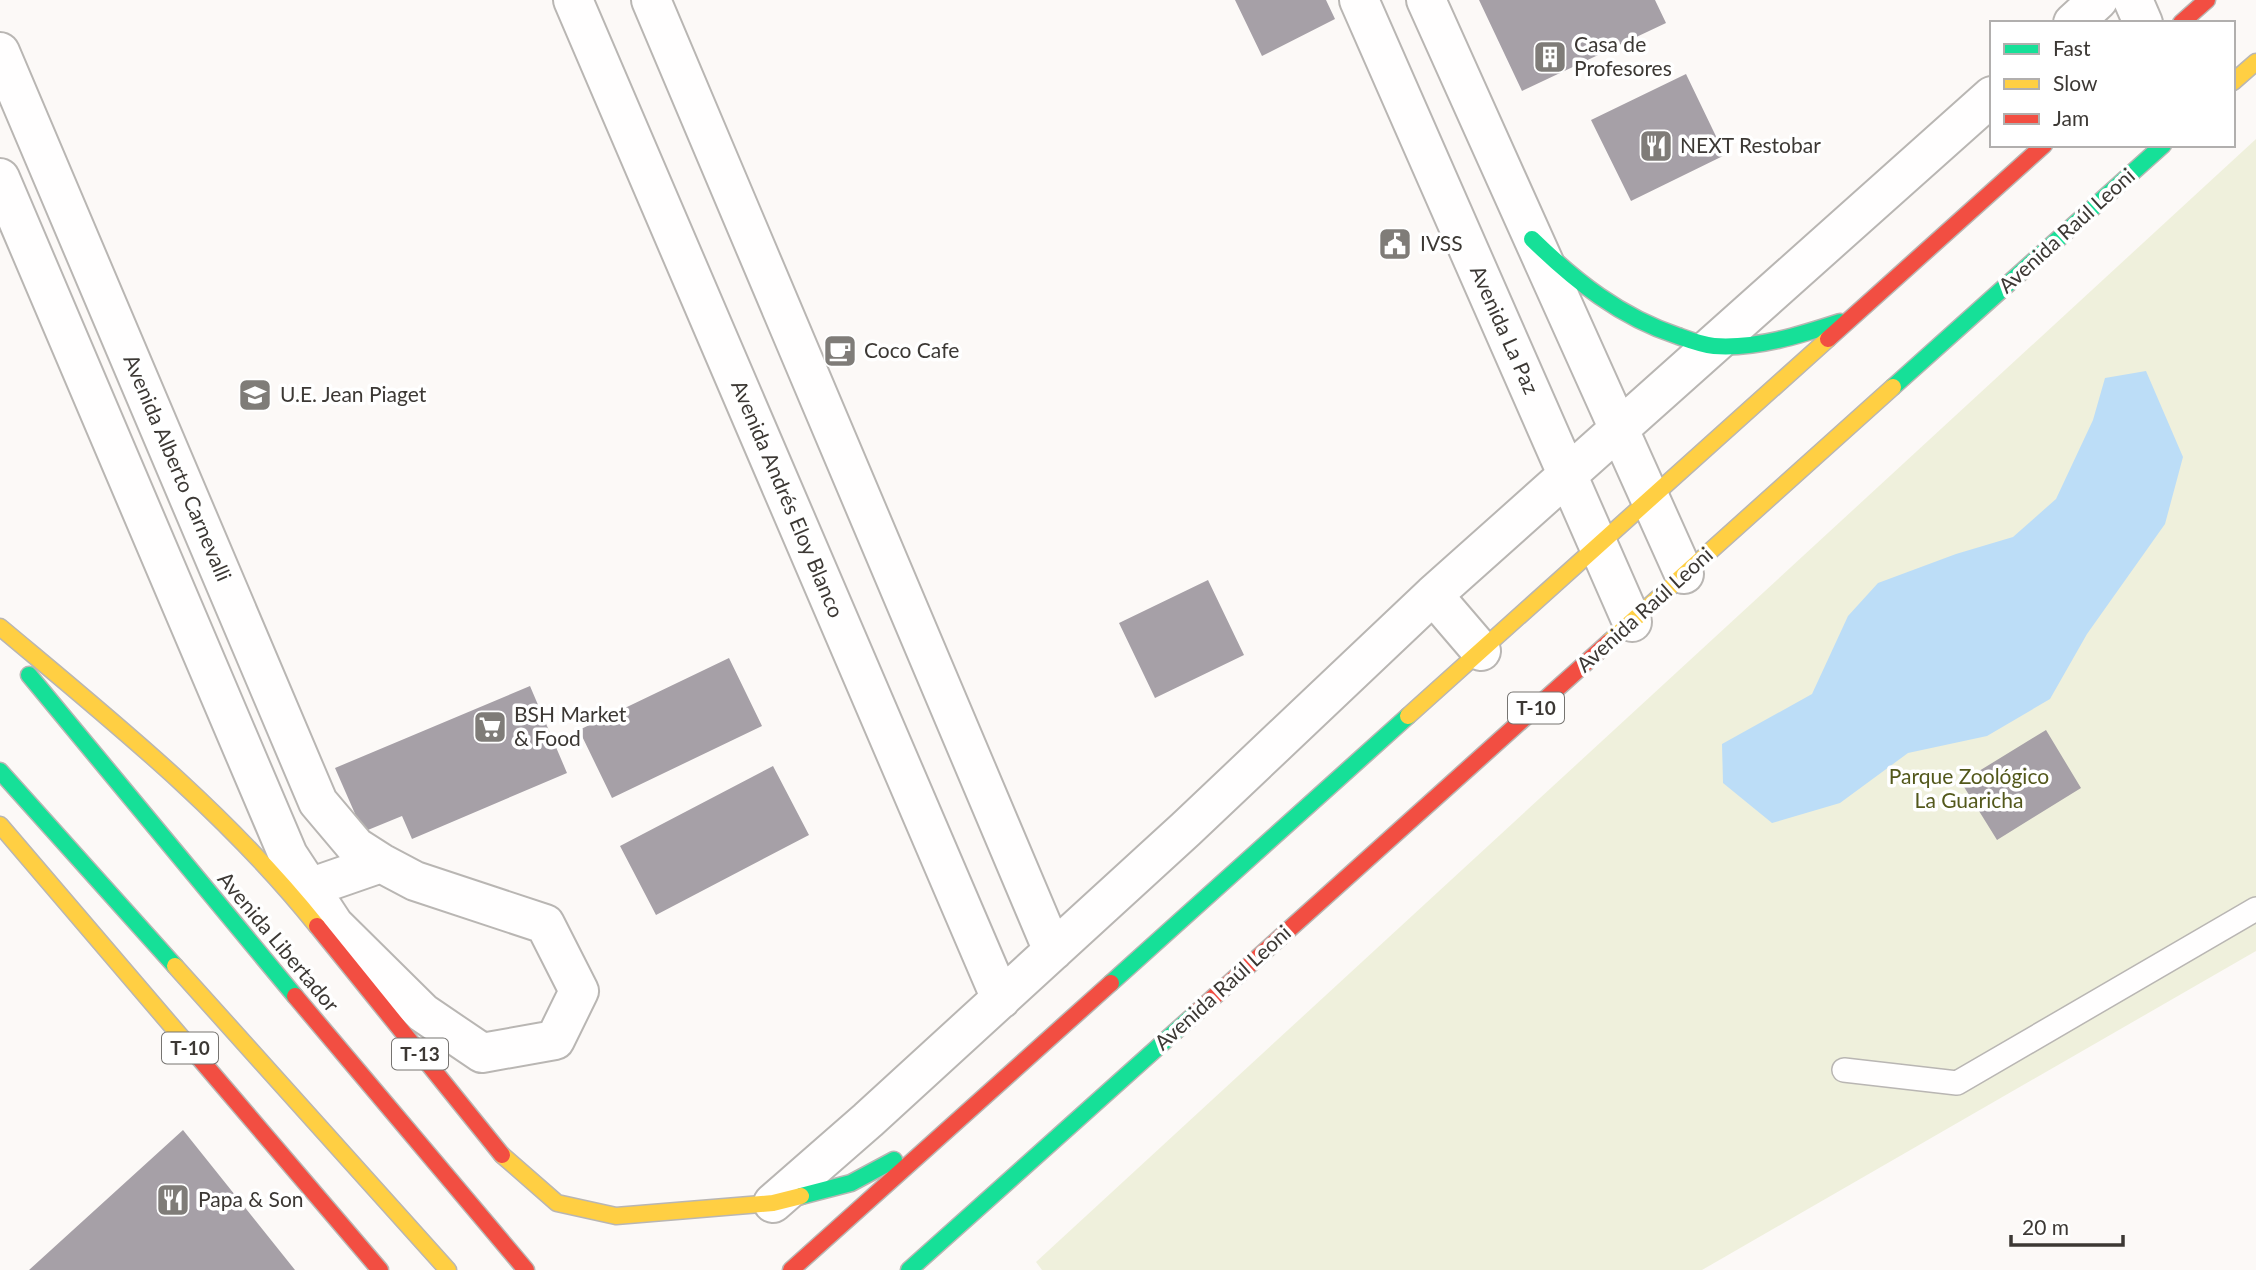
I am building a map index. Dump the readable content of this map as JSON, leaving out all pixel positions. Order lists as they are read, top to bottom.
{
  "streets": {
    "highway": [
      "Avenida Raúl Leoni",
      "T-10",
      "Avenida Libertador",
      "T-13"
    ],
    "street": ["Avenida La Paz", "Avenida Alberto Carnevalli", "Avenida Andrés Eloy Blanco"]
  },
  "crossings": [
    ["Avenida Raúl Leoni", "Avenida La Paz"]
  ],
  "parks": ["Parque Zoológico La Guaricha"],
  "places": {
    "building": ["Casa de Profesores"],
    "restaurant": ["NEXT Restobar", "Papa & Son"],
    "public building": ["IVSS"],
    "cafe": ["Coco Cafe"],
    "school or university": ["U.E. Jean Piaget"],
    "supermarket": ["BSH Market & Food"]
  },
  "legend": ["Fast", "Slow", "Jam"],
  "scale_bar": "20 m"
}
